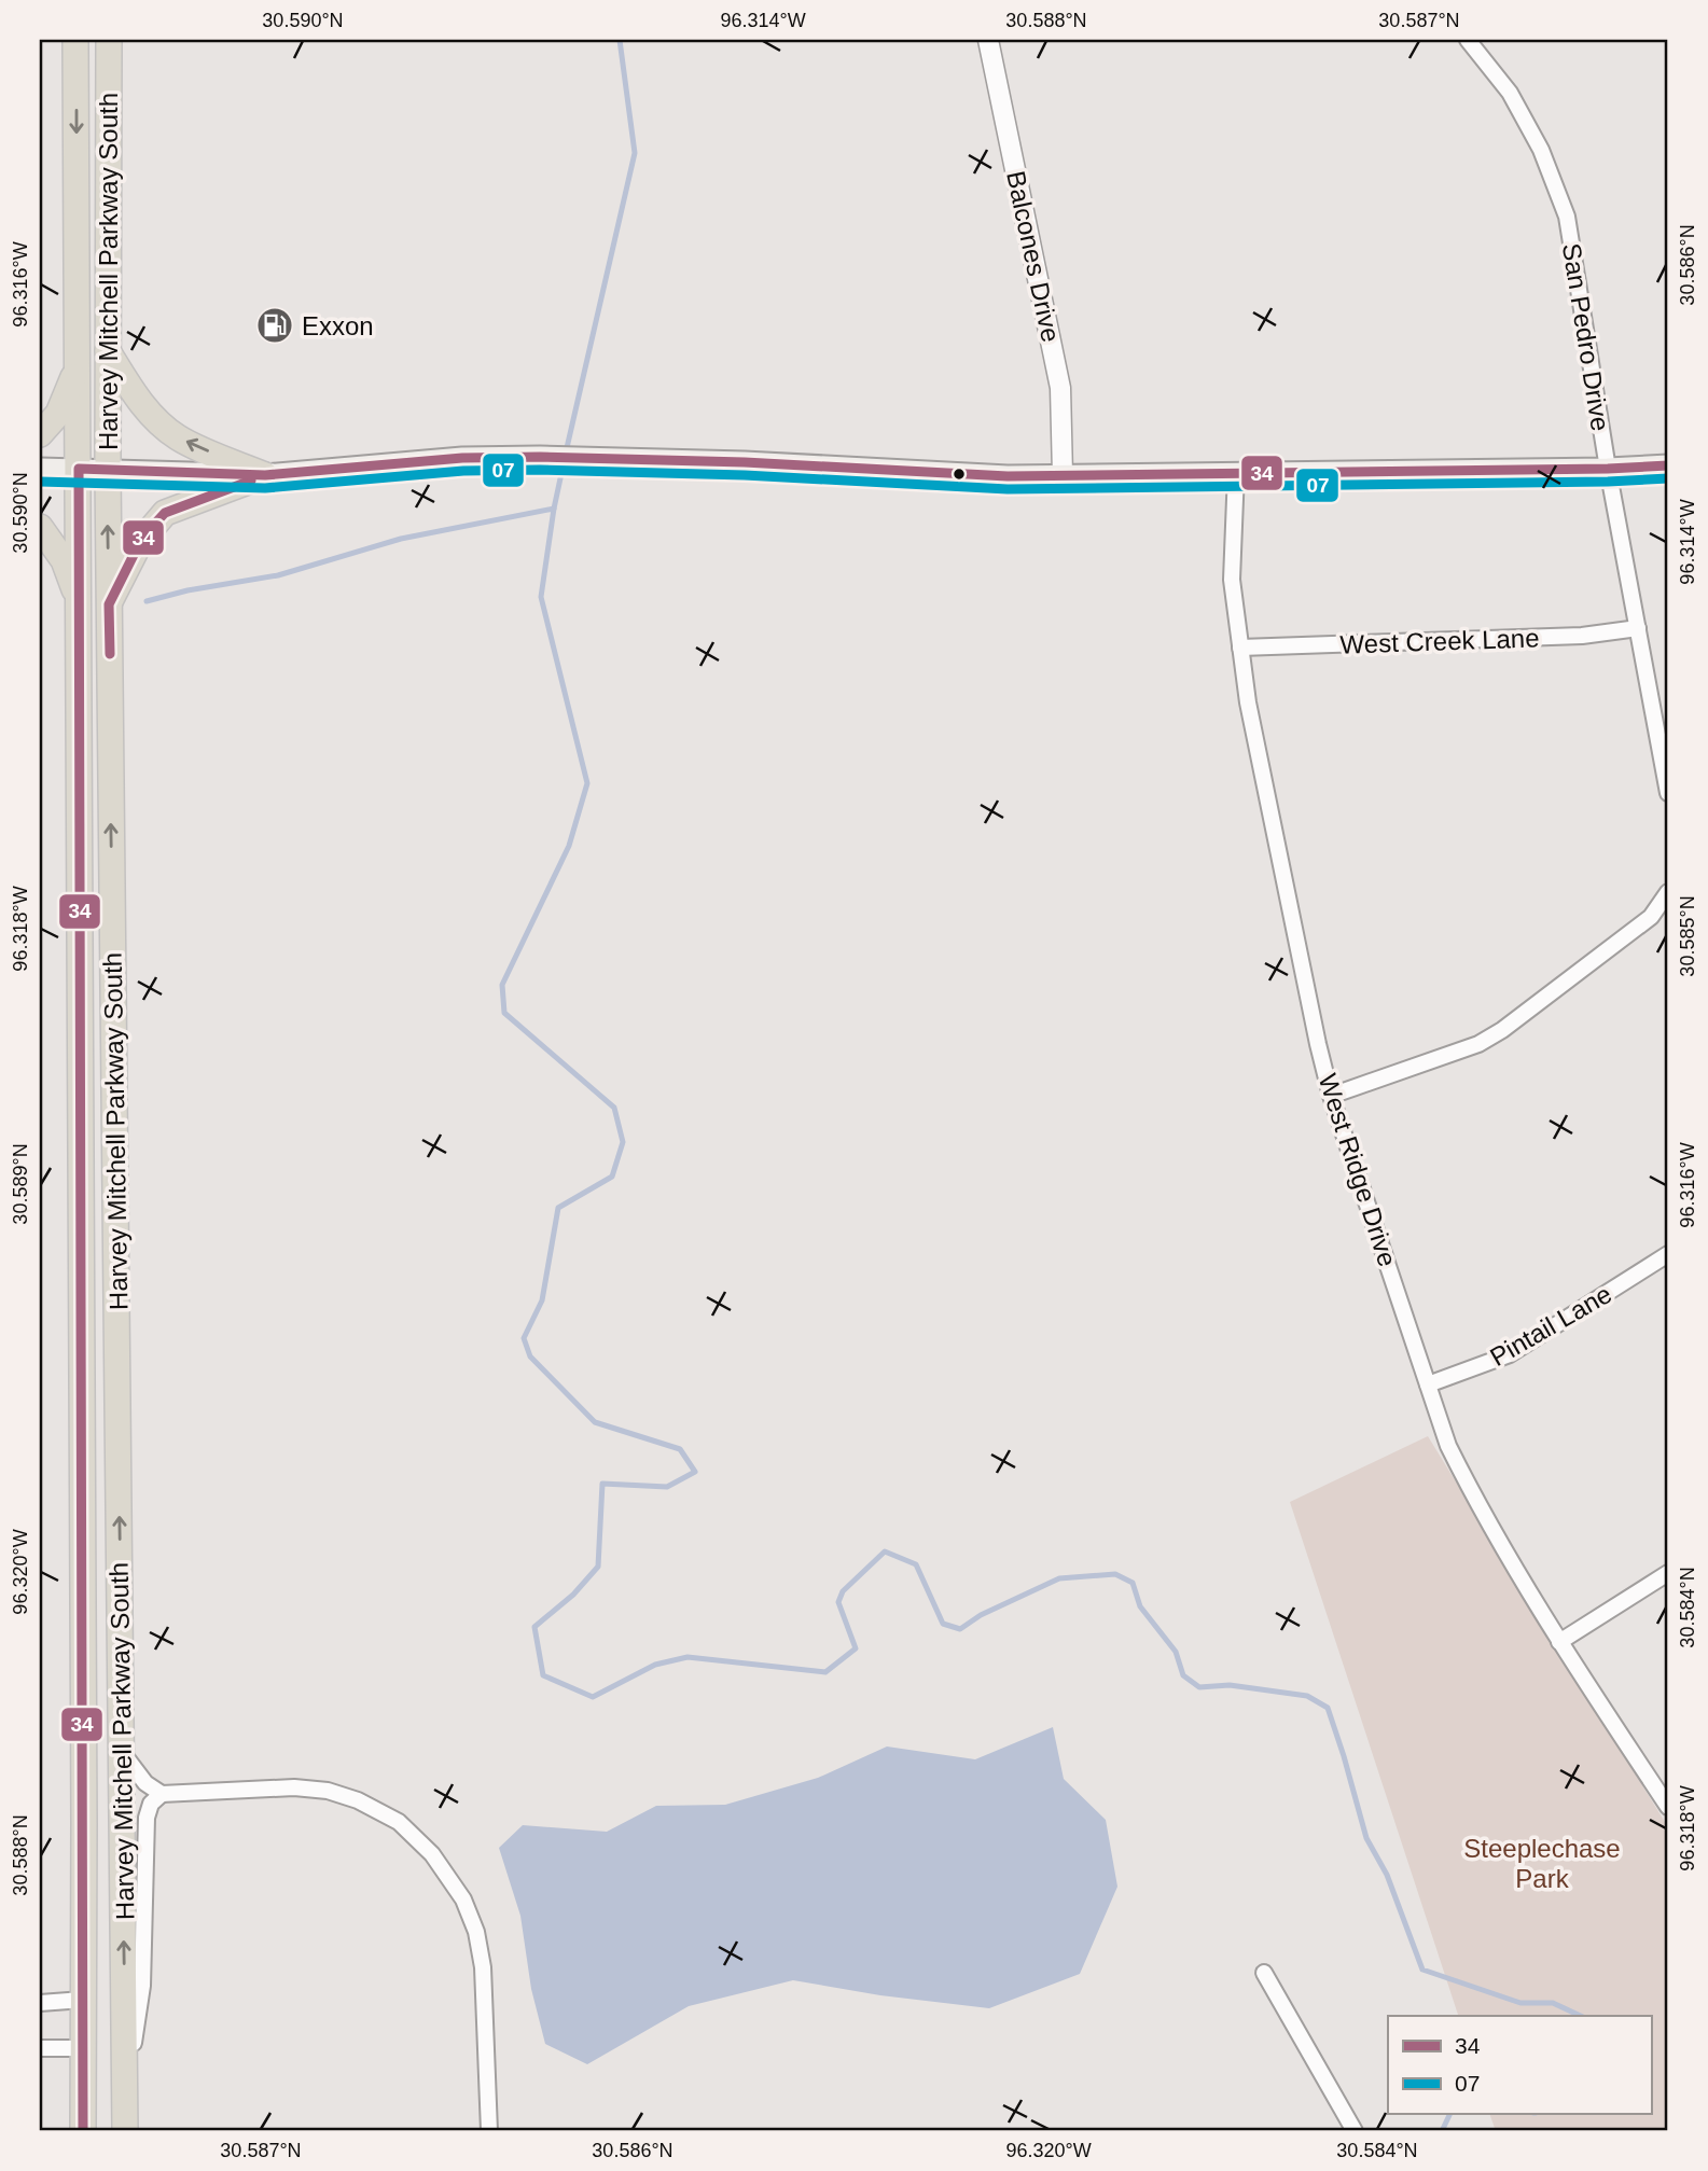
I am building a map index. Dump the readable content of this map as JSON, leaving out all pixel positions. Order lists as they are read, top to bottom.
{
  "streets": {
    "highway": ["Harvey Mitchell Parkway South"],
    "street": [
      "Balcones Drive",
      "San Pedro Drive",
      "West Creek Lane",
      "West Ridge Drive",
      "Pintail Lane"
    ]
  },
  "crossings": [
    ["San Pedro Drive", "West Creek Lane"],
    ["West Creek Lane", "West Ridge Drive"],
    ["West Ridge Drive", "Pintail Lane"]
  ],
  "parks": ["Steeplechase Park"],
  "places": {
    "fuel station": ["Exxon"]
  },
  "lines": ["transit line 34", "transit line 07"],
  "legend": ["34", "07"],
  "coordinates": [
    "30.590°N",
    "96.314°W",
    "30.588°N",
    "30.587°N",
    "30.586°N",
    "96.316°W",
    "96.318°W",
    "30.585°N",
    "30.589°N",
    "96.320°W",
    "30.584°N"
  ]
}
